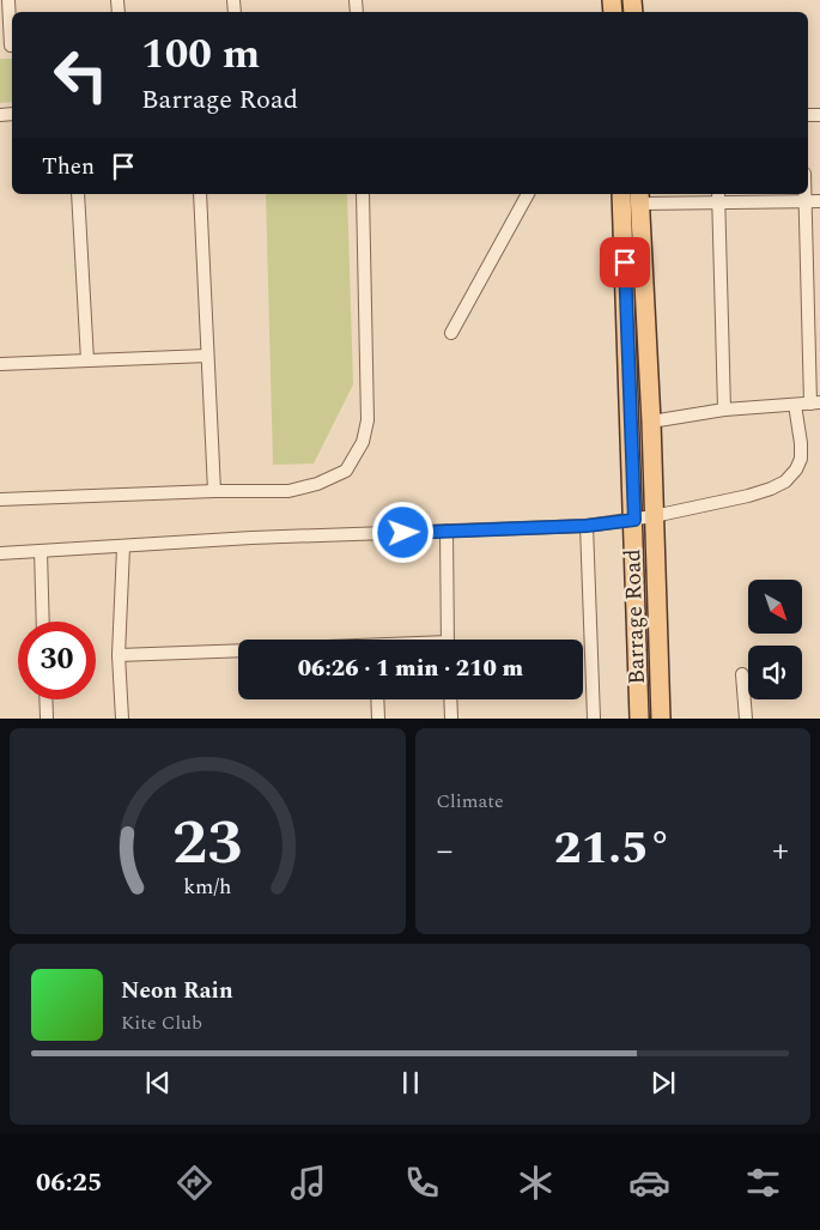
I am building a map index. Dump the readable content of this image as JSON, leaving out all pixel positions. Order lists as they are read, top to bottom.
{
  "streets": {
    "main road": ["Barrage Road"]
  },
  "north": "bottom right",
  "page": {
    "turn": ["100 m", "Barrage Road"],
    "then": "Then",
    "limit": "30",
    "trip": "06:26 · 1 min · 210 m",
    "tile": "Climate",
    "heat": ["−", "21.5°", "+"],
    "song": ["Neon Rain", "Kite Club"],
    "tabs": "06:25",
    "gauge": ["23", "km/h"]
  }
}
